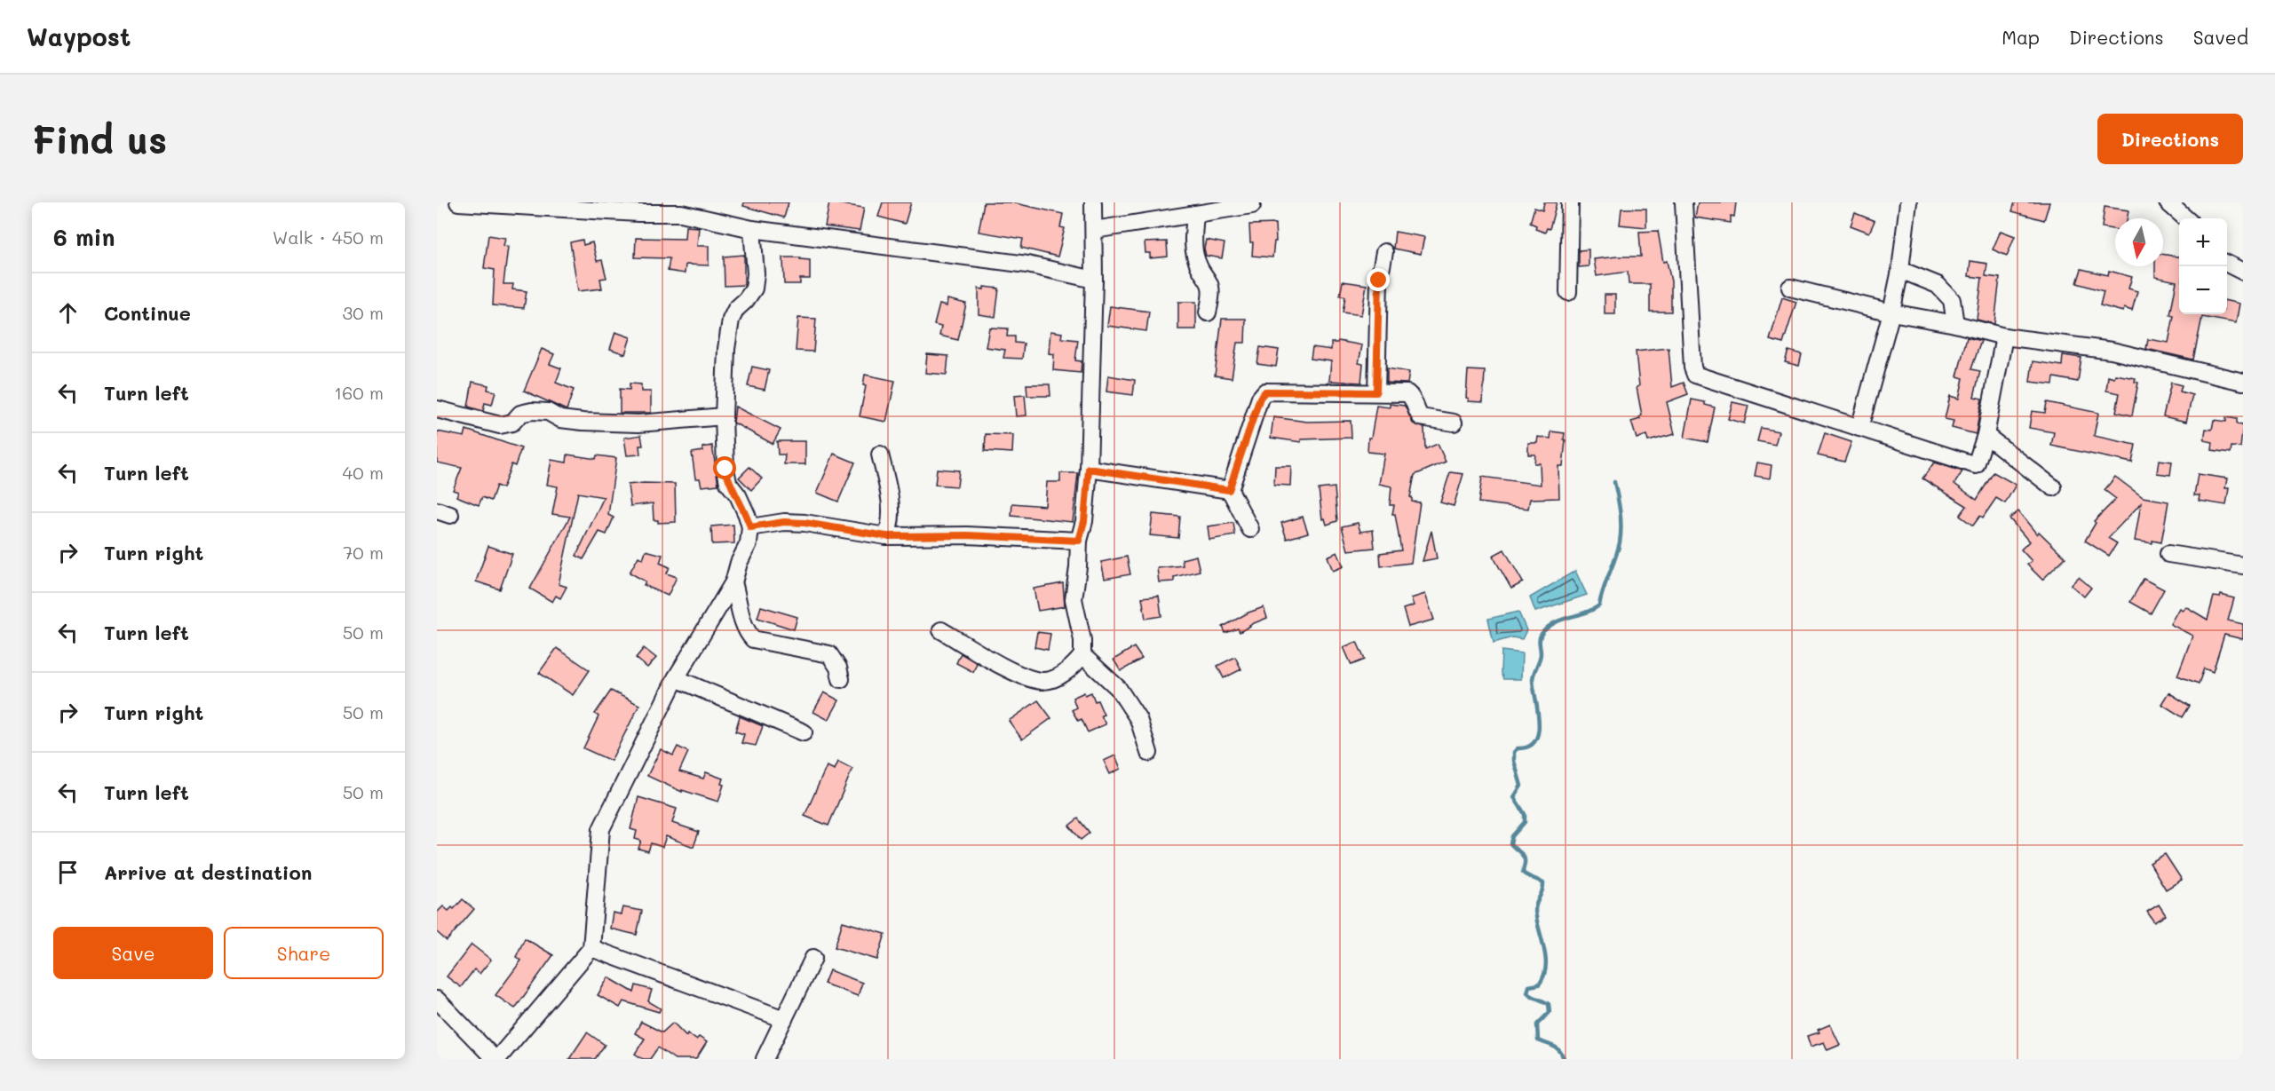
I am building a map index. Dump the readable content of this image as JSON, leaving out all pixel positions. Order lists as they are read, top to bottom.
{
  "north": "bottom",
  "page": {
    "header": "Waypost",
    "nav": ["Map", "Directions", "Saved"],
    "buttons": [
      "Directions",
      ["Save", "Share"]
    ],
    "title": "Find us",
    "heading": ["6 min", "Walk · 450 m"],
    "map_buttons": ["+", "−"],
    "list": [
      ["Continue", "30 m"],
      ["Turn left", "160 m"],
      ["Turn left", "40 m"],
      ["Turn right", "70 m"],
      ["Turn left", "50 m"],
      ["Turn right", "50 m"],
      ["Turn left", "50 m"],
      "Arrive at destination"
    ]
  }
}
